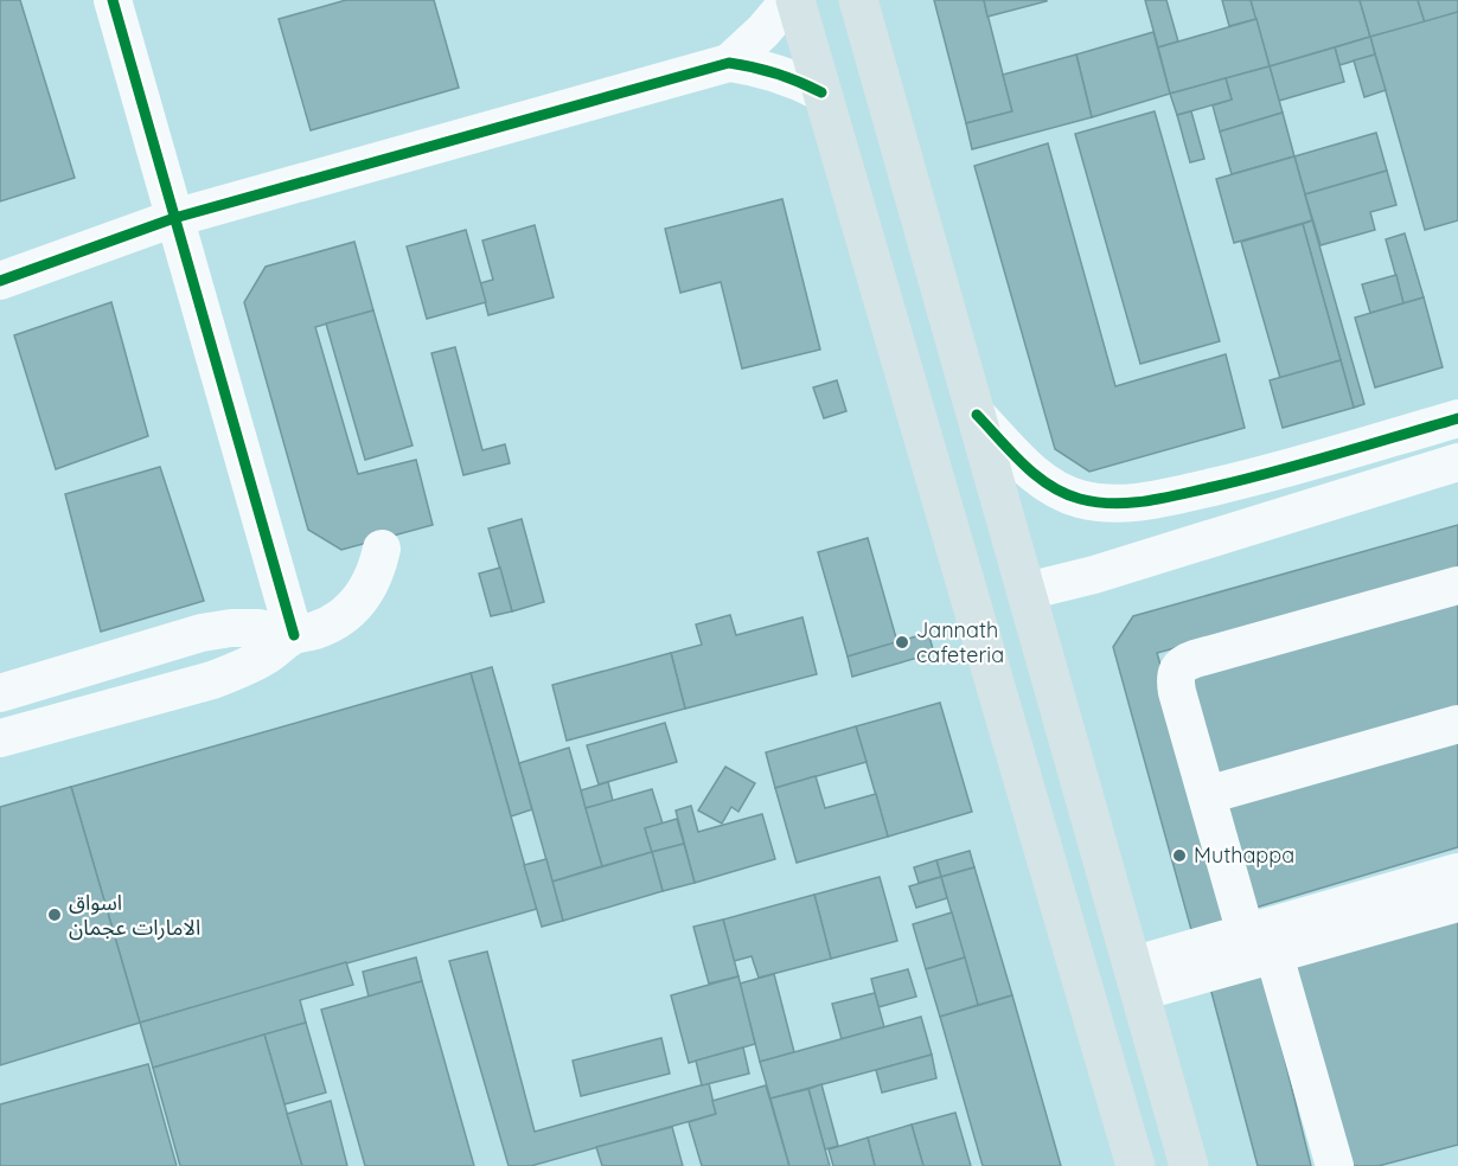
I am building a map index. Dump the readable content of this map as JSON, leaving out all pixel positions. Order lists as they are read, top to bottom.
{
  "places": ["Jannath cafeteria", "Muthappa", "اسواق الامارات عجمان"]
}
